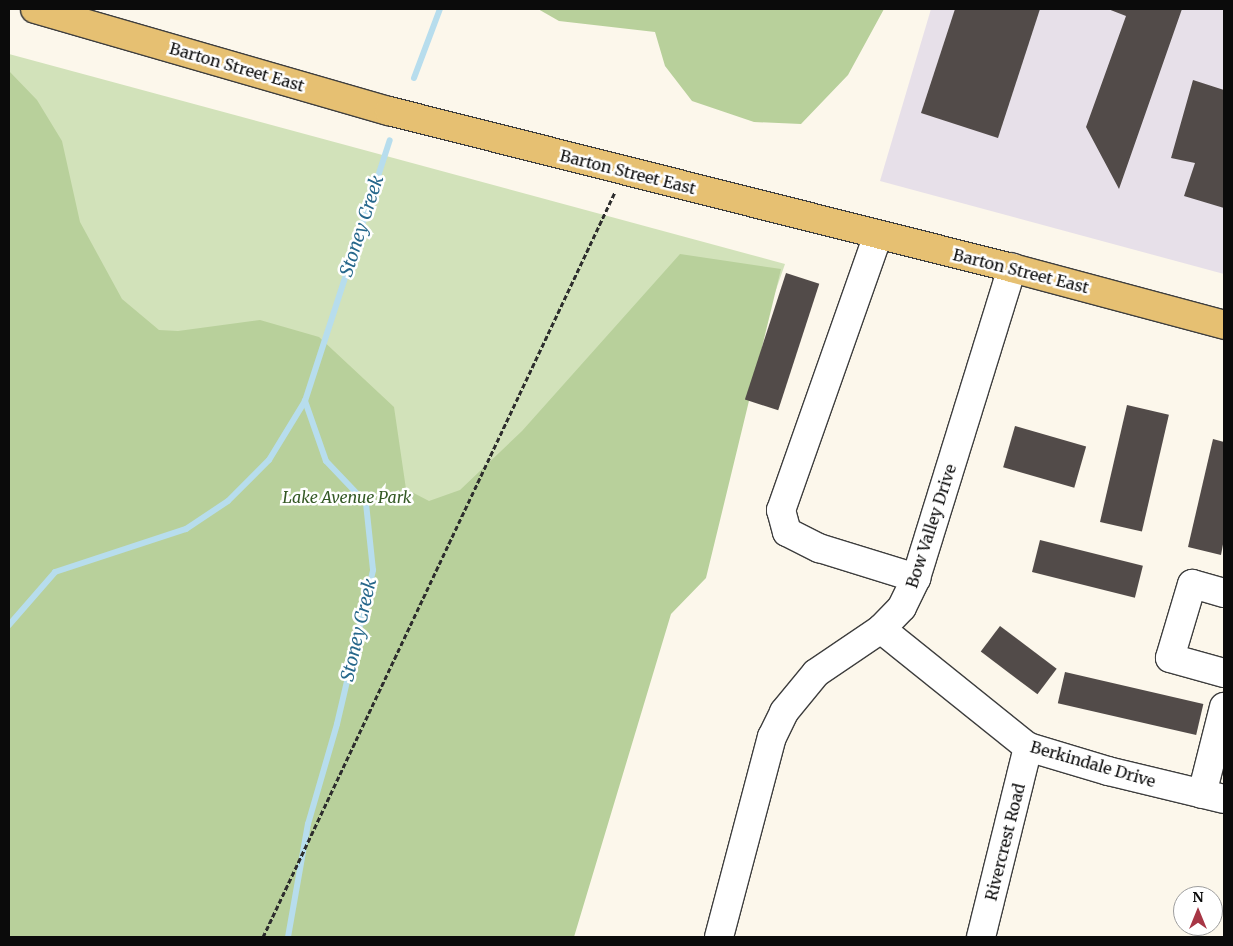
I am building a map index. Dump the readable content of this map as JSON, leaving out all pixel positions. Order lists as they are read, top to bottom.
{
  "streets": {
    "main road": ["Barton Street East"],
    "street": ["Bow Valley Drive", "Berkindale Drive", "Rivercrest Road"]
  },
  "crossings": [
    ["Barton Street East", "Bow Valley Drive"],
    ["Bow Valley Drive", "Berkindale Drive"],
    ["Berkindale Drive", "Rivercrest Road"]
  ],
  "water": ["Stoney Creek"],
  "parks": ["Lake Avenue Park"],
  "north": "top"
}
